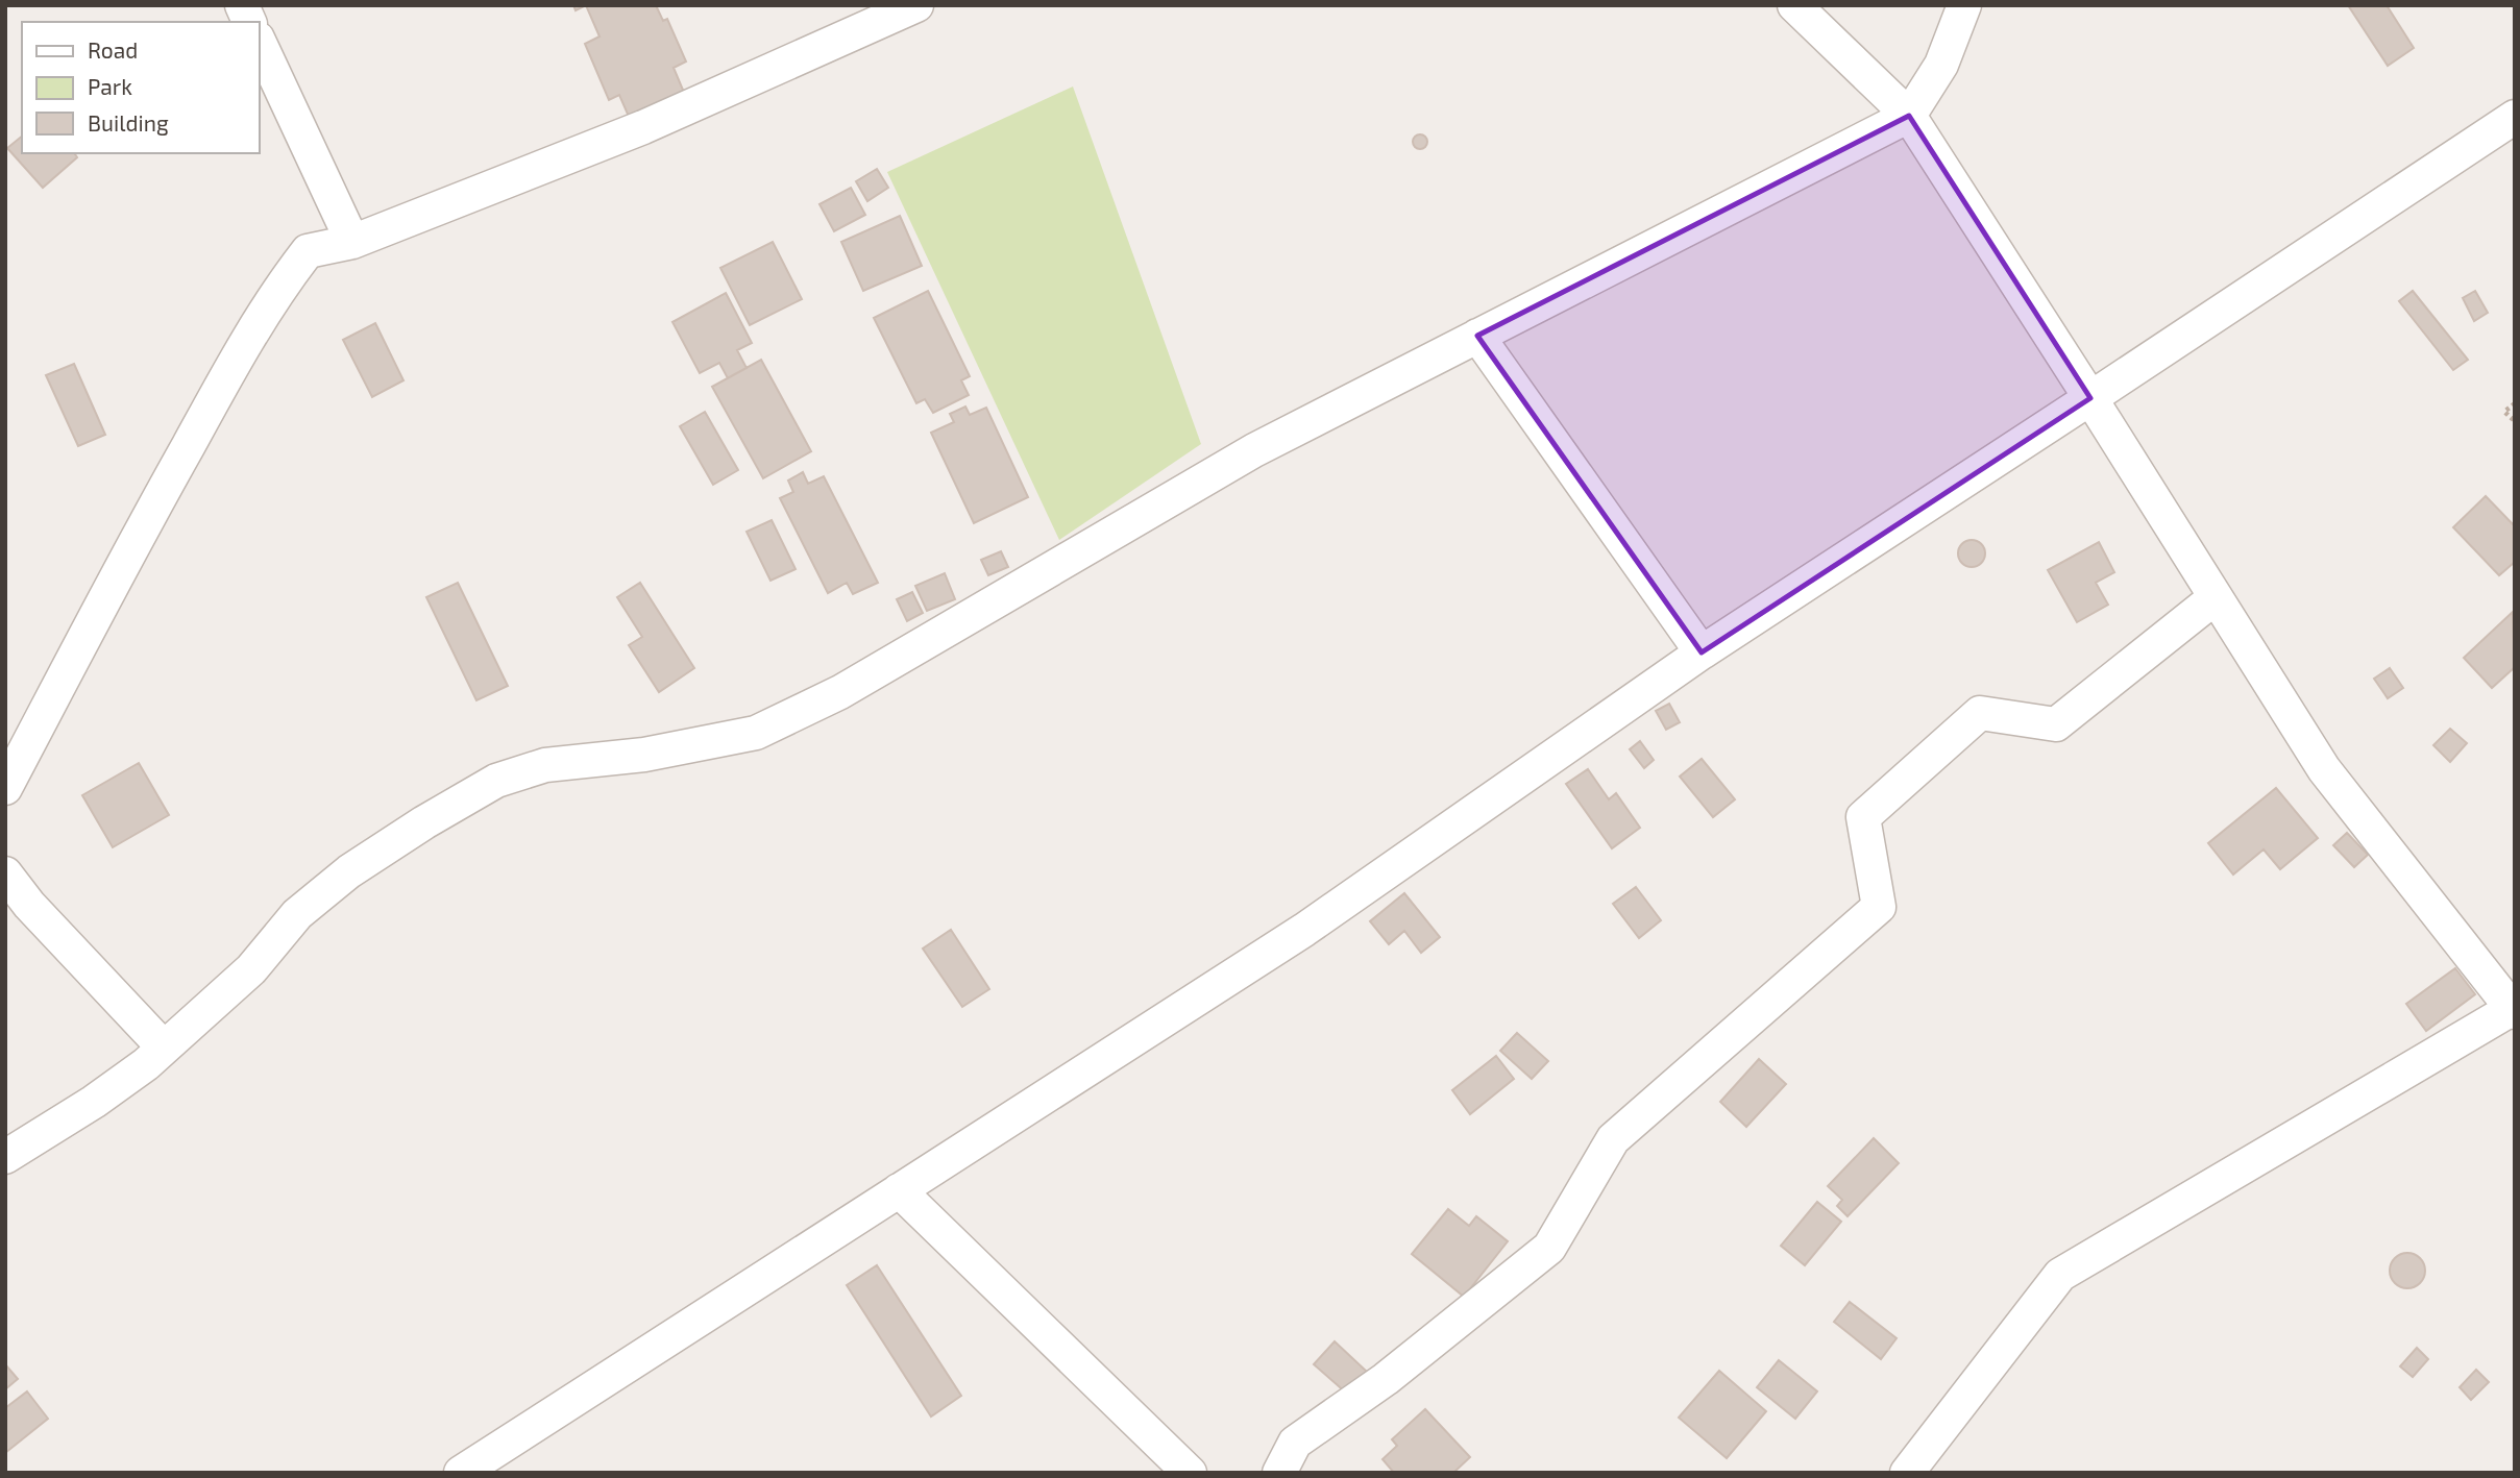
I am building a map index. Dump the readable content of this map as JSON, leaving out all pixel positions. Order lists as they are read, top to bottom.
{
  "legend": ["Road", "Park", "Building"]
}
